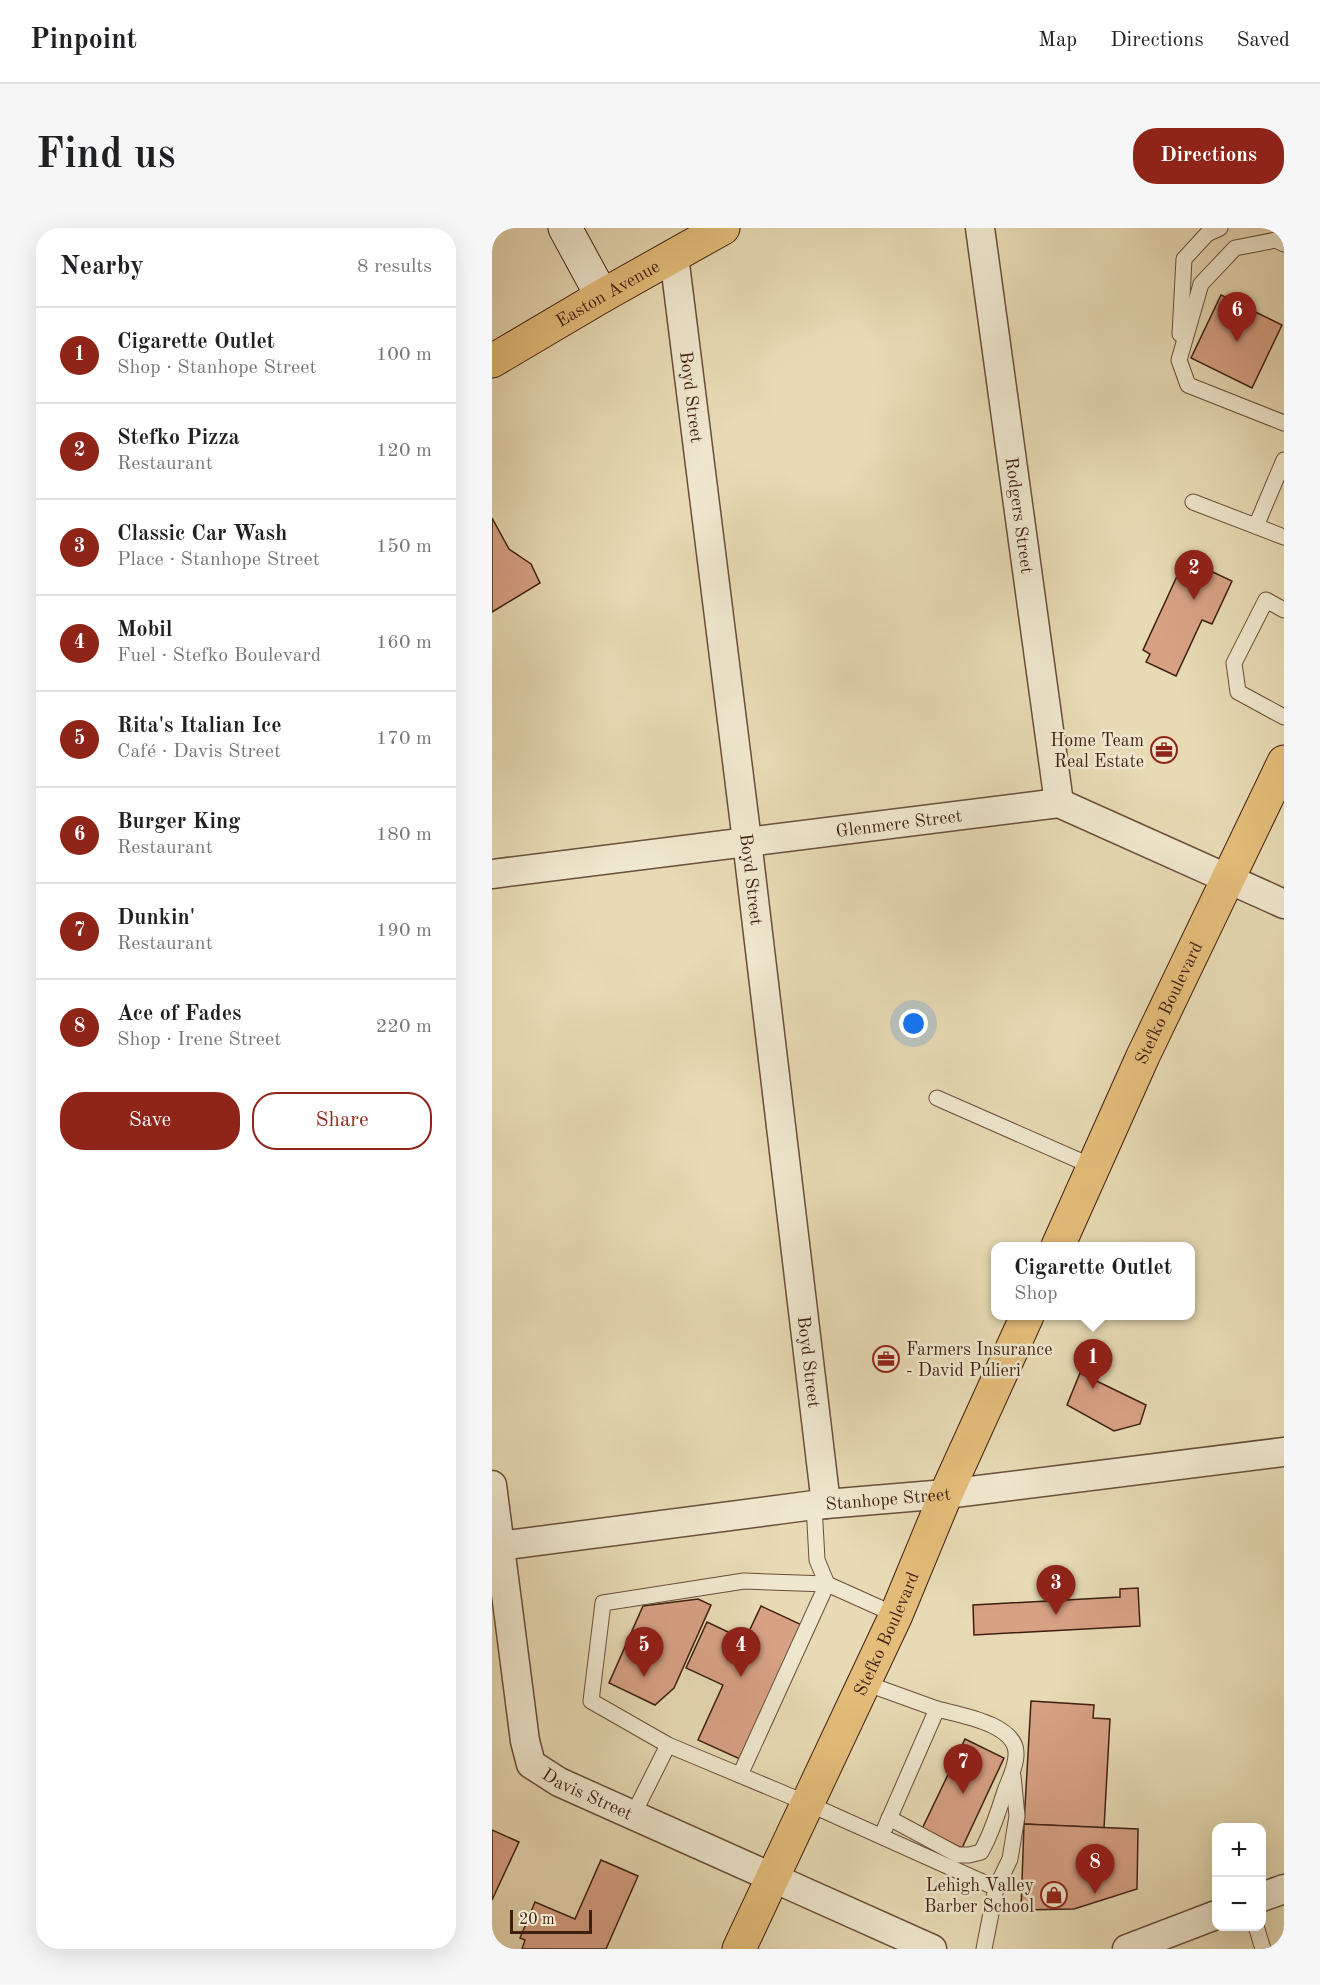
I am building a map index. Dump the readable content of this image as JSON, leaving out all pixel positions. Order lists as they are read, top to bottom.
{
  "streets": {
    "main road": ["Easton Avenue", "Stefko Boulevard"],
    "street": [
      "Boyd Street",
      "Rodgers Street",
      "Glenmere Street",
      "Stanhope Street",
      "Davis Street"
    ]
  },
  "crossings": [
    ["Easton Avenue", "Boyd Street"],
    ["Boyd Street", "Glenmere Street"],
    ["Boyd Street", "Stanhope Street"],
    ["Rodgers Street", "Glenmere Street"],
    ["Stefko Boulevard", "Stanhope Street"],
    ["Stefko Boulevard", "Davis Street"],
    ["Stanhope Street", "Davis Street"]
  ],
  "places": {
    "office": ["Home Team Real Estate", "Farmers Insurance - David Pulieri"],
    "shop": ["Lehigh Valley Barber School"]
  },
  "scale_bar": "20 m",
  "page": {
    "header": "Pinpoint",
    "nav": ["Map", "Directions", "Saved"],
    "buttons": [
      "Directions",
      ["Save", "Share"]
    ],
    "title": "Find us",
    "heading": ["Nearby", "8 results"],
    "pins": [
      "6",
      "2",
      "1",
      "3",
      "4",
      "5",
      "7",
      "8"
    ],
    "list": [
      {
        "mark": "1",
        "name": "Cigarette Outlet",
        "note": "Shop · Stanhope Street",
        "value": "100 m"
      },
      {
        "mark": "2",
        "name": "Stefko Pizza",
        "note": "Restaurant",
        "value": "120 m"
      },
      {
        "mark": "3",
        "name": "Classic Car Wash",
        "note": "Place · Stanhope Street",
        "value": "150 m"
      },
      {
        "mark": "4",
        "name": "Mobil",
        "note": "Fuel · Stefko Boulevard",
        "value": "160 m"
      },
      {
        "mark": "5",
        "name": "Rita's Italian Ice",
        "note": "Café · Davis Street",
        "value": "170 m"
      },
      {
        "mark": "6",
        "name": "Burger King",
        "note": "Restaurant",
        "value": "180 m"
      },
      {
        "mark": "7",
        "name": "Dunkin'",
        "note": "Restaurant",
        "value": "190 m"
      },
      {
        "mark": "8",
        "name": "Ace of Fades",
        "note": "Shop · Irene Street",
        "value": "220 m"
      }
    ],
    "popup": ["Cigarette Outlet", "Shop"],
    "map_buttons": ["+", "−"],
    "scale": "20 m"
  }
}
